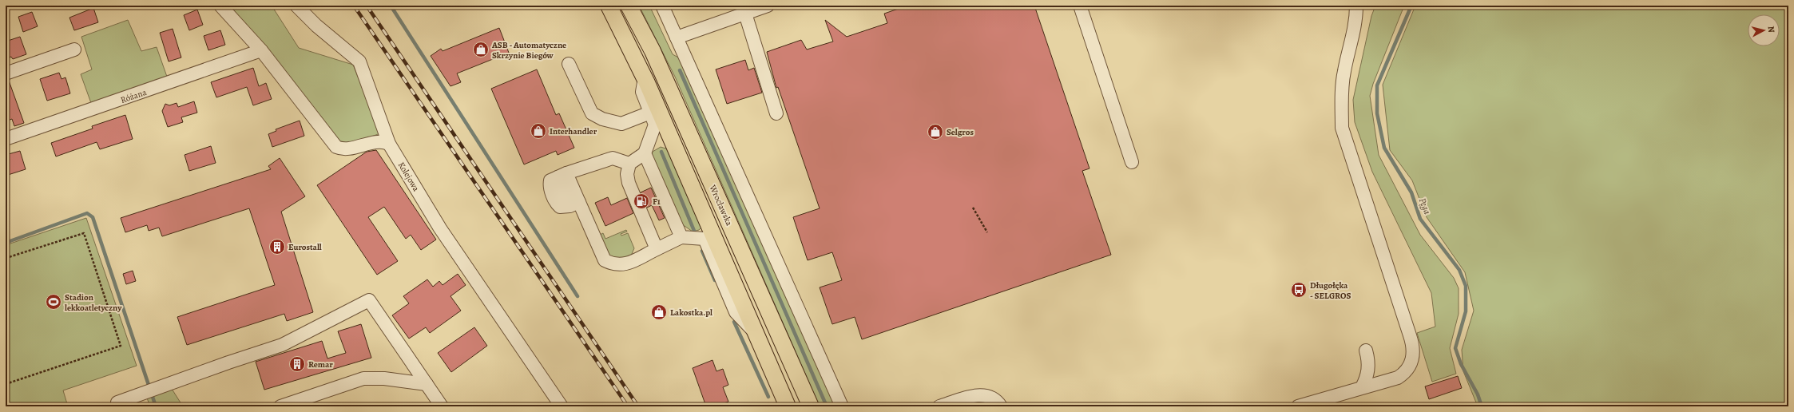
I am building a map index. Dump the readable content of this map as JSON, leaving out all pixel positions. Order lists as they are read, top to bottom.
{
  "streets": {
    "main road": ["Wrocławska"],
    "street": ["Różana", "Kolejowa"]
  },
  "water": ["Pęga"],
  "places": {
    "shop": [
      "ASB - Automatyczne Skrzynie Biegów",
      "Interhandler",
      "Selgros",
      "Lakostka.pl"
    ],
    "fuel station": ["F1"],
    "building": ["Eurostall", "Remar"],
    "bus stop": ["Długołęka - SELGROS"],
    "sports": ["Stadion lekkoatletyczny"]
  },
  "north": "right"
}
